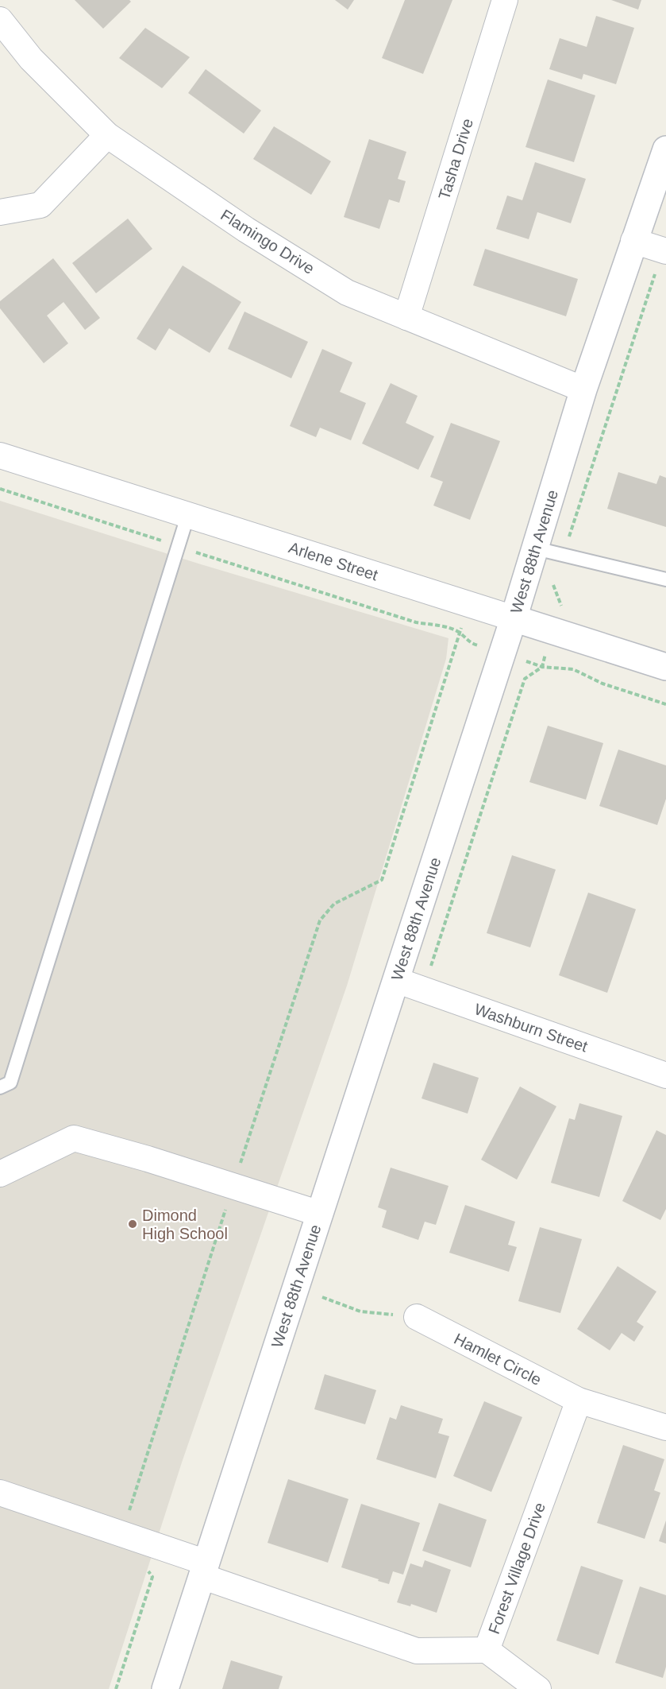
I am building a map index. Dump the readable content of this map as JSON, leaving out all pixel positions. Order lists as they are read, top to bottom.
{
  "streets": {
    "street": [
      "Tasha Drive",
      "Flamingo Drive",
      "West 88th Avenue",
      "Arlene Street",
      "Washburn Street",
      "Hamlet Circle",
      "Forest Village Drive"
    ]
  },
  "crossings": [
    ["Tasha Drive", "Flamingo Drive"],
    ["Flamingo Drive", "West 88th Avenue"],
    ["West 88th Avenue", "Arlene Street"],
    ["West 88th Avenue", "Washburn Street"],
    ["West 88th Avenue", "Forest Village Drive"],
    ["Hamlet Circle", "Forest Village Drive"]
  ],
  "places": ["Dimond High School"]
}
